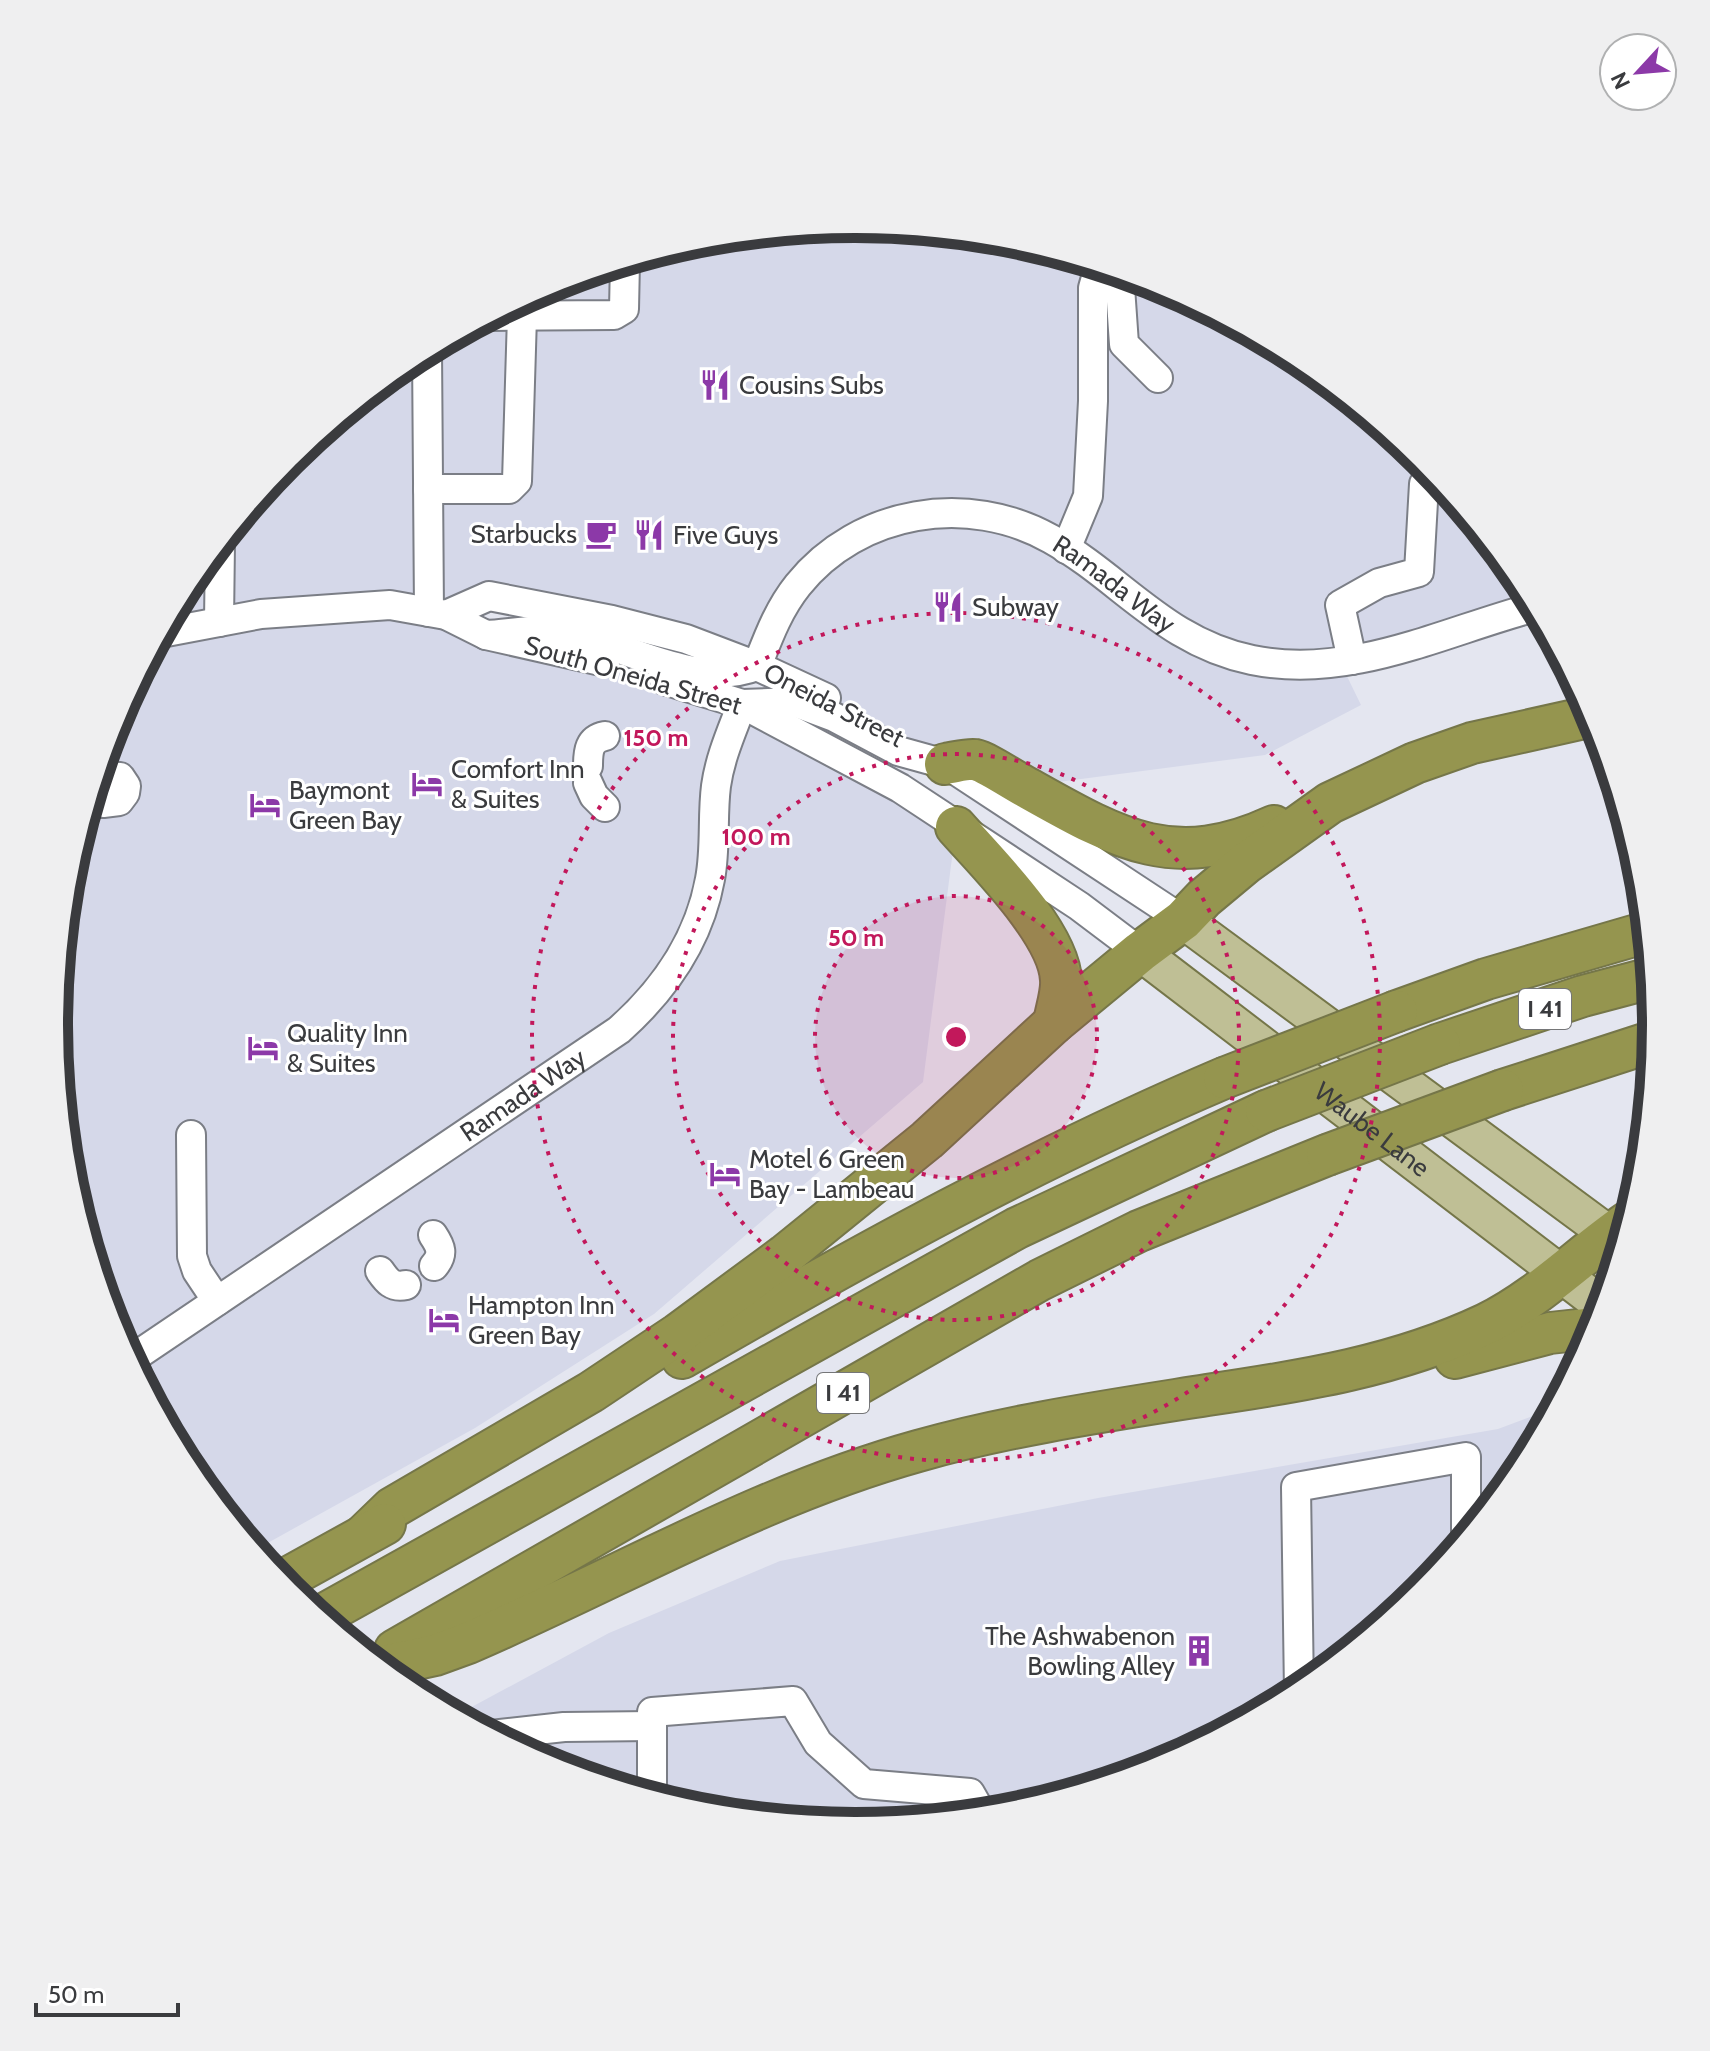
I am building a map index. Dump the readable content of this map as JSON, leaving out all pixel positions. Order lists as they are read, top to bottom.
{
  "streets": {
    "highway": ["I 41"],
    "main road": ["Waube Lane"],
    "street": ["Ramada Way", "South Oneida Street", "Oneida Street"]
  },
  "crossings": [
    ["Ramada Way", "South Oneida Street"],
    ["Ramada Way", "Oneida Street"],
    ["South Oneida Street", "Oneida Street"],
    ["South Oneida Street", "Waube Lane"]
  ],
  "places": {
    "restaurant": ["Cousins Subs", "Five Guys", "Subway"],
    "cafe": ["Starbucks"],
    "hotel": [
      "Comfort Inn & Suites",
      "Baymont Green Bay",
      "Quality Inn & Suites",
      "Motel 6 Green Bay - Lambeau",
      "Hampton Inn Green Bay"
    ],
    "building": ["The Ashwabenon Bowling Alley"]
  },
  "scale_bar": "50 m",
  "north": "bottom left",
  "rings": ["150 m", "100 m", "50 m"]
}
